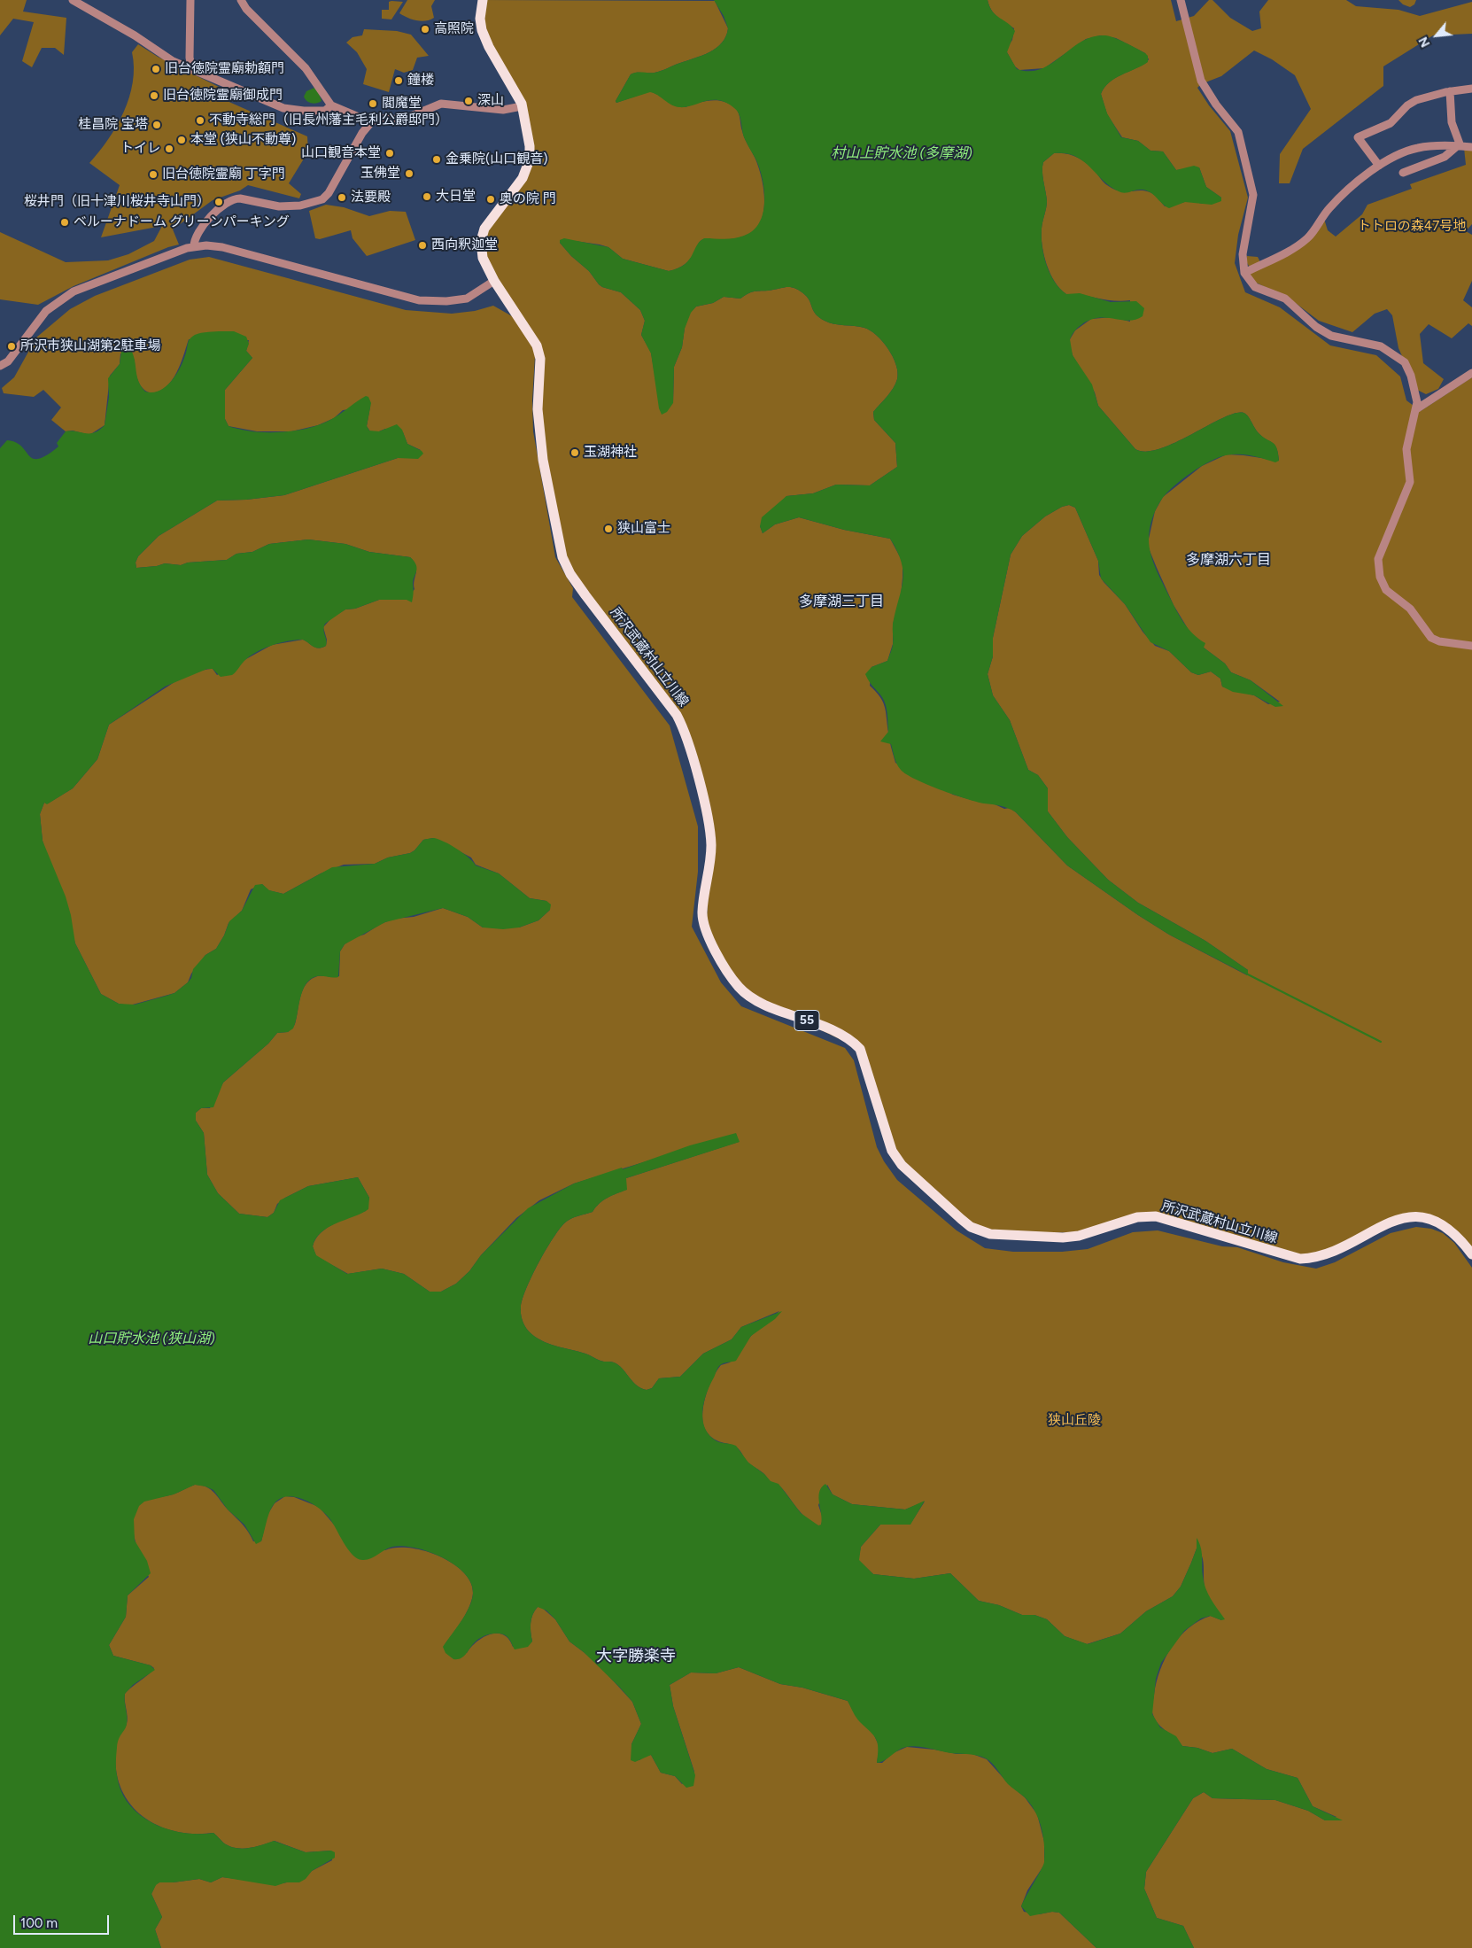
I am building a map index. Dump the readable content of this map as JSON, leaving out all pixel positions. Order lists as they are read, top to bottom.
{
  "streets": {
    "main road": ["所沢武蔵村山立川線", "55"]
  },
  "districts": ["多摩湖六丁目", "多摩湖三丁目", "大字勝楽寺"],
  "water": ["村山上貯水池 (多摩湖)", "山口貯水池 (狭山湖)"],
  "parks": ["トトロの森47号地", "狭山丘陵"],
  "places": [
    "高照院",
    "旧台徳院霊廟勅額門",
    "鐘楼",
    "旧台徳院霊廟御成門",
    "深山",
    "閻魔堂",
    "不動寺総門（旧長州藩主毛利公爵邸門）",
    "桂昌院 宝塔",
    "本堂 (狭山不動尊)",
    "トイレ",
    "山口観音本堂",
    "金乗院(山口観音)",
    "玉佛堂",
    "旧台徳院霊廟 丁字門",
    "大日堂",
    "法要殿",
    "奥の院 門",
    "桜井門（旧十津川桜井寺山門）",
    "ベルーナドーム グリーンパーキング",
    "西向釈迦堂",
    "所沢市狭山湖第2駐車場",
    "玉湖神社",
    "狭山富士"
  ],
  "scale_bar": "100 m",
  "north": "bottom left"
}
